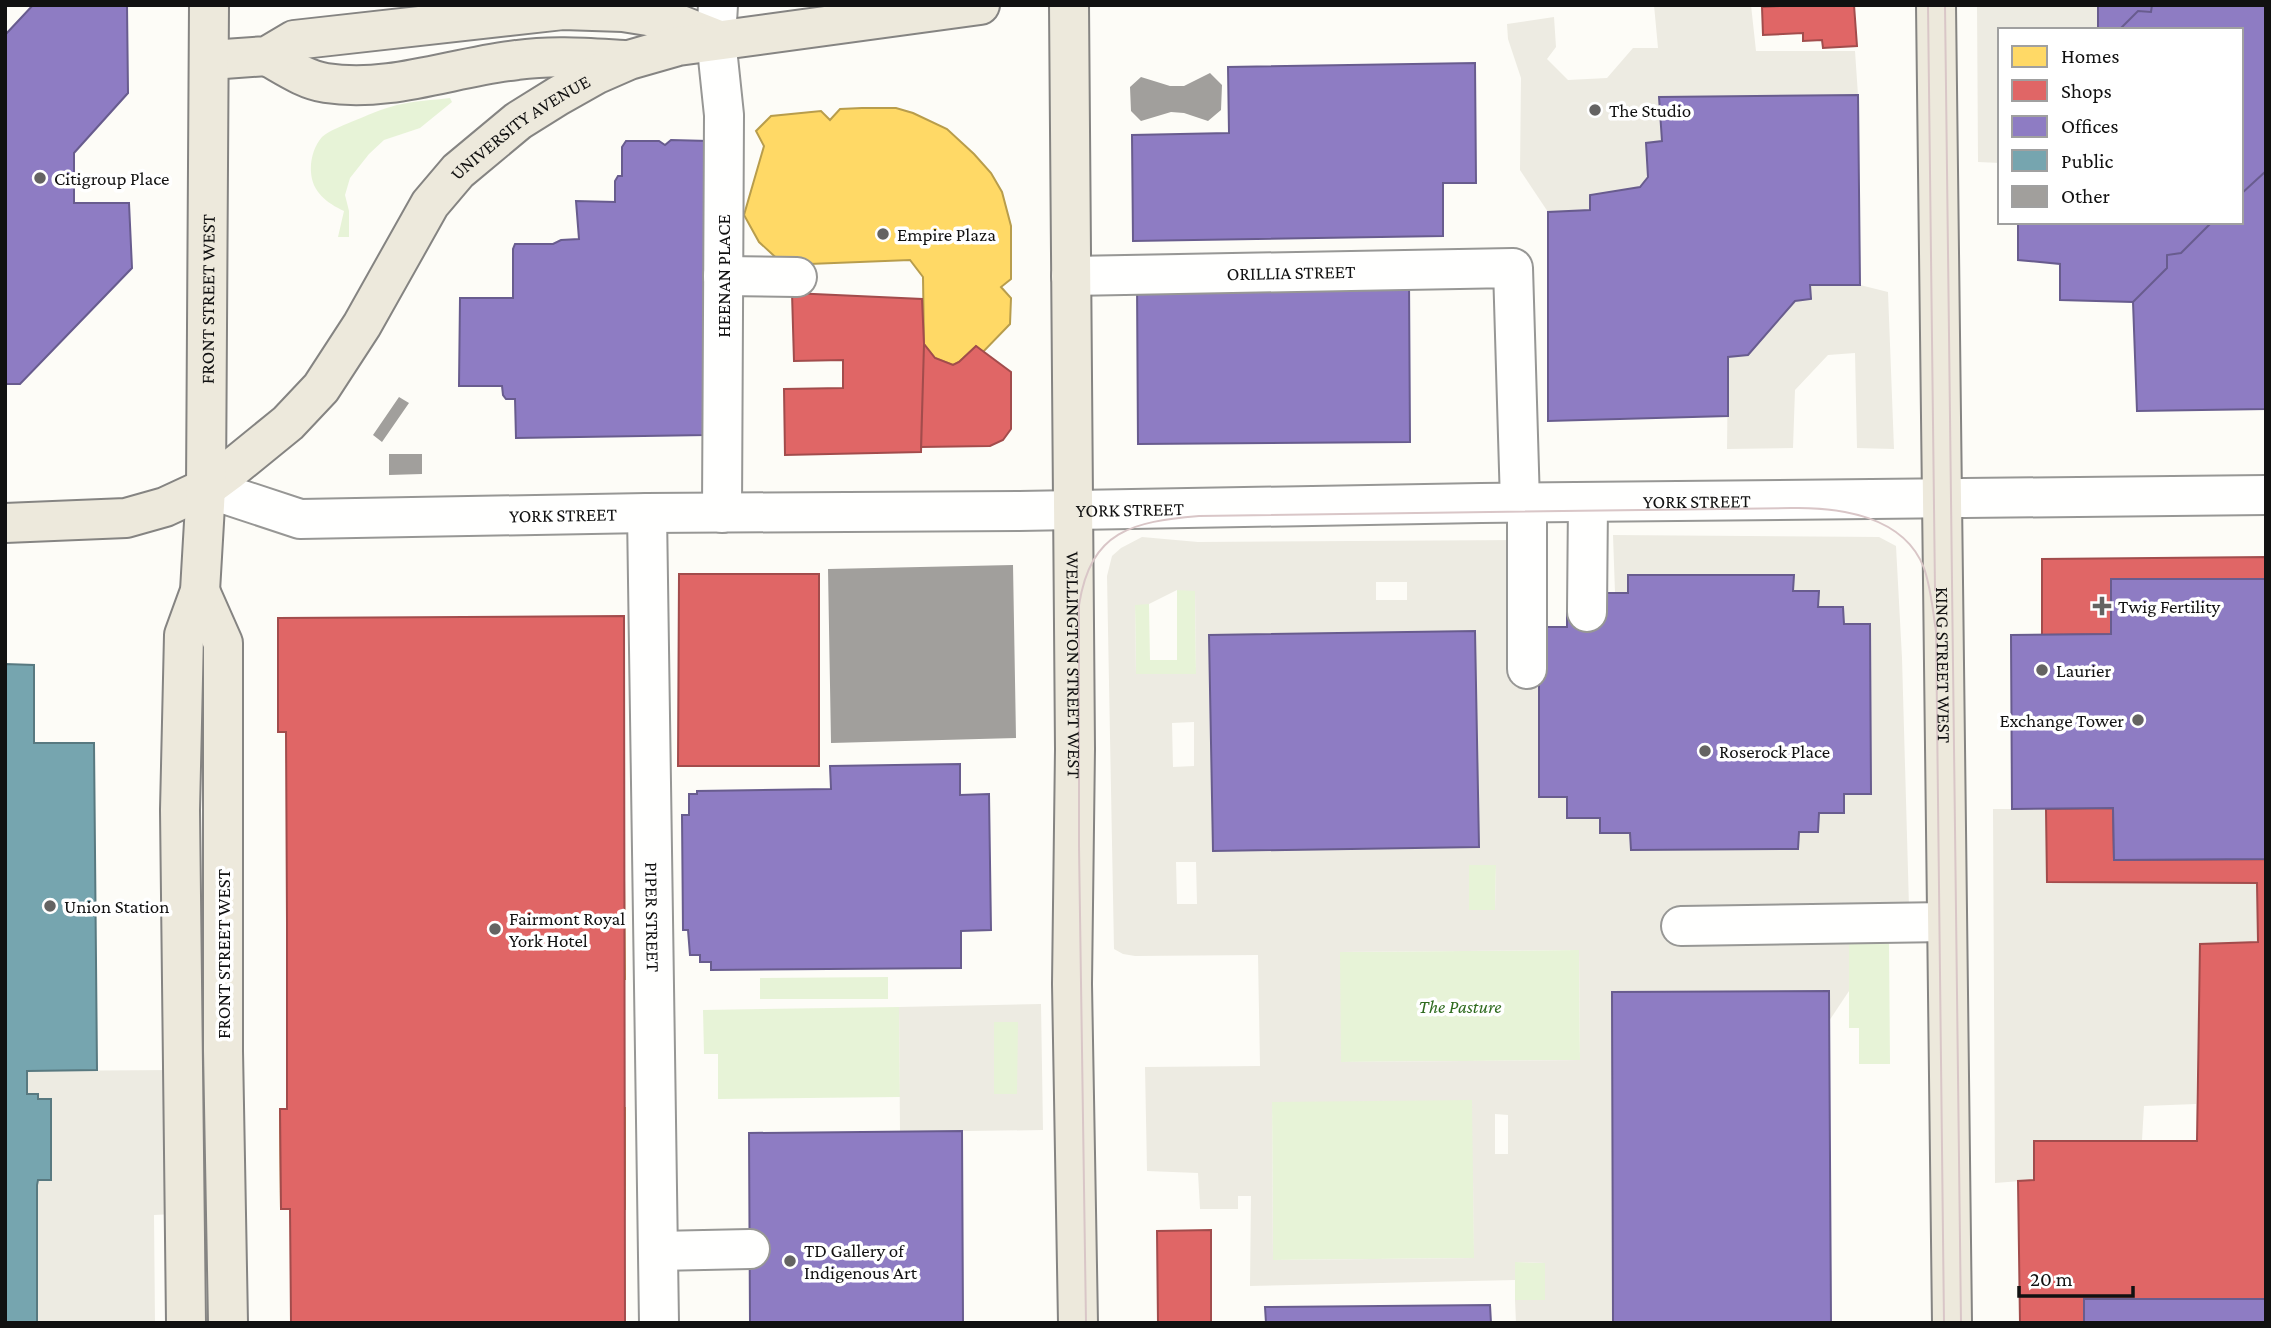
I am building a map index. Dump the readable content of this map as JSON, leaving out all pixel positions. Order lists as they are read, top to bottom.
{
  "streets": {
    "main road": [
      "UNIVERSITY AVENUE",
      "FRONT STREET WEST",
      "WELLINGTON STREET WEST",
      "KING STREET WEST"
    ],
    "street": [
      "ORILLIA STREET",
      "HEENAN PLACE",
      "YORK STREET",
      "PIPER STREET"
    ]
  },
  "crossings": [
    ["UNIVERSITY AVENUE", "HEENAN PLACE"],
    ["UNIVERSITY AVENUE", "FRONT STREET WEST"],
    ["UNIVERSITY AVENUE", "YORK STREET"],
    ["ORILLIA STREET", "YORK STREET"],
    ["ORILLIA STREET", "WELLINGTON STREET WEST"],
    ["HEENAN PLACE", "YORK STREET"],
    ["FRONT STREET WEST", "YORK STREET"],
    ["YORK STREET", "WELLINGTON STREET WEST"],
    ["YORK STREET", "KING STREET WEST"],
    ["YORK STREET", "PIPER STREET"]
  ],
  "parks": ["The Pasture"],
  "places": {
    "other": [
      "The Studio",
      "Citigroup Place",
      "Empire Plaza",
      "Laurier",
      "Exchange Tower",
      "Roserock Place",
      "Union Station",
      "Fairmont Royal York Hotel",
      "TD Gallery of Indigenous Art"
    ],
    "health": ["Twig Fertility"]
  },
  "legend": [
    "Homes",
    "Shops",
    "Offices",
    "Public",
    "Other"
  ],
  "scale_bar": "20 m"
}
